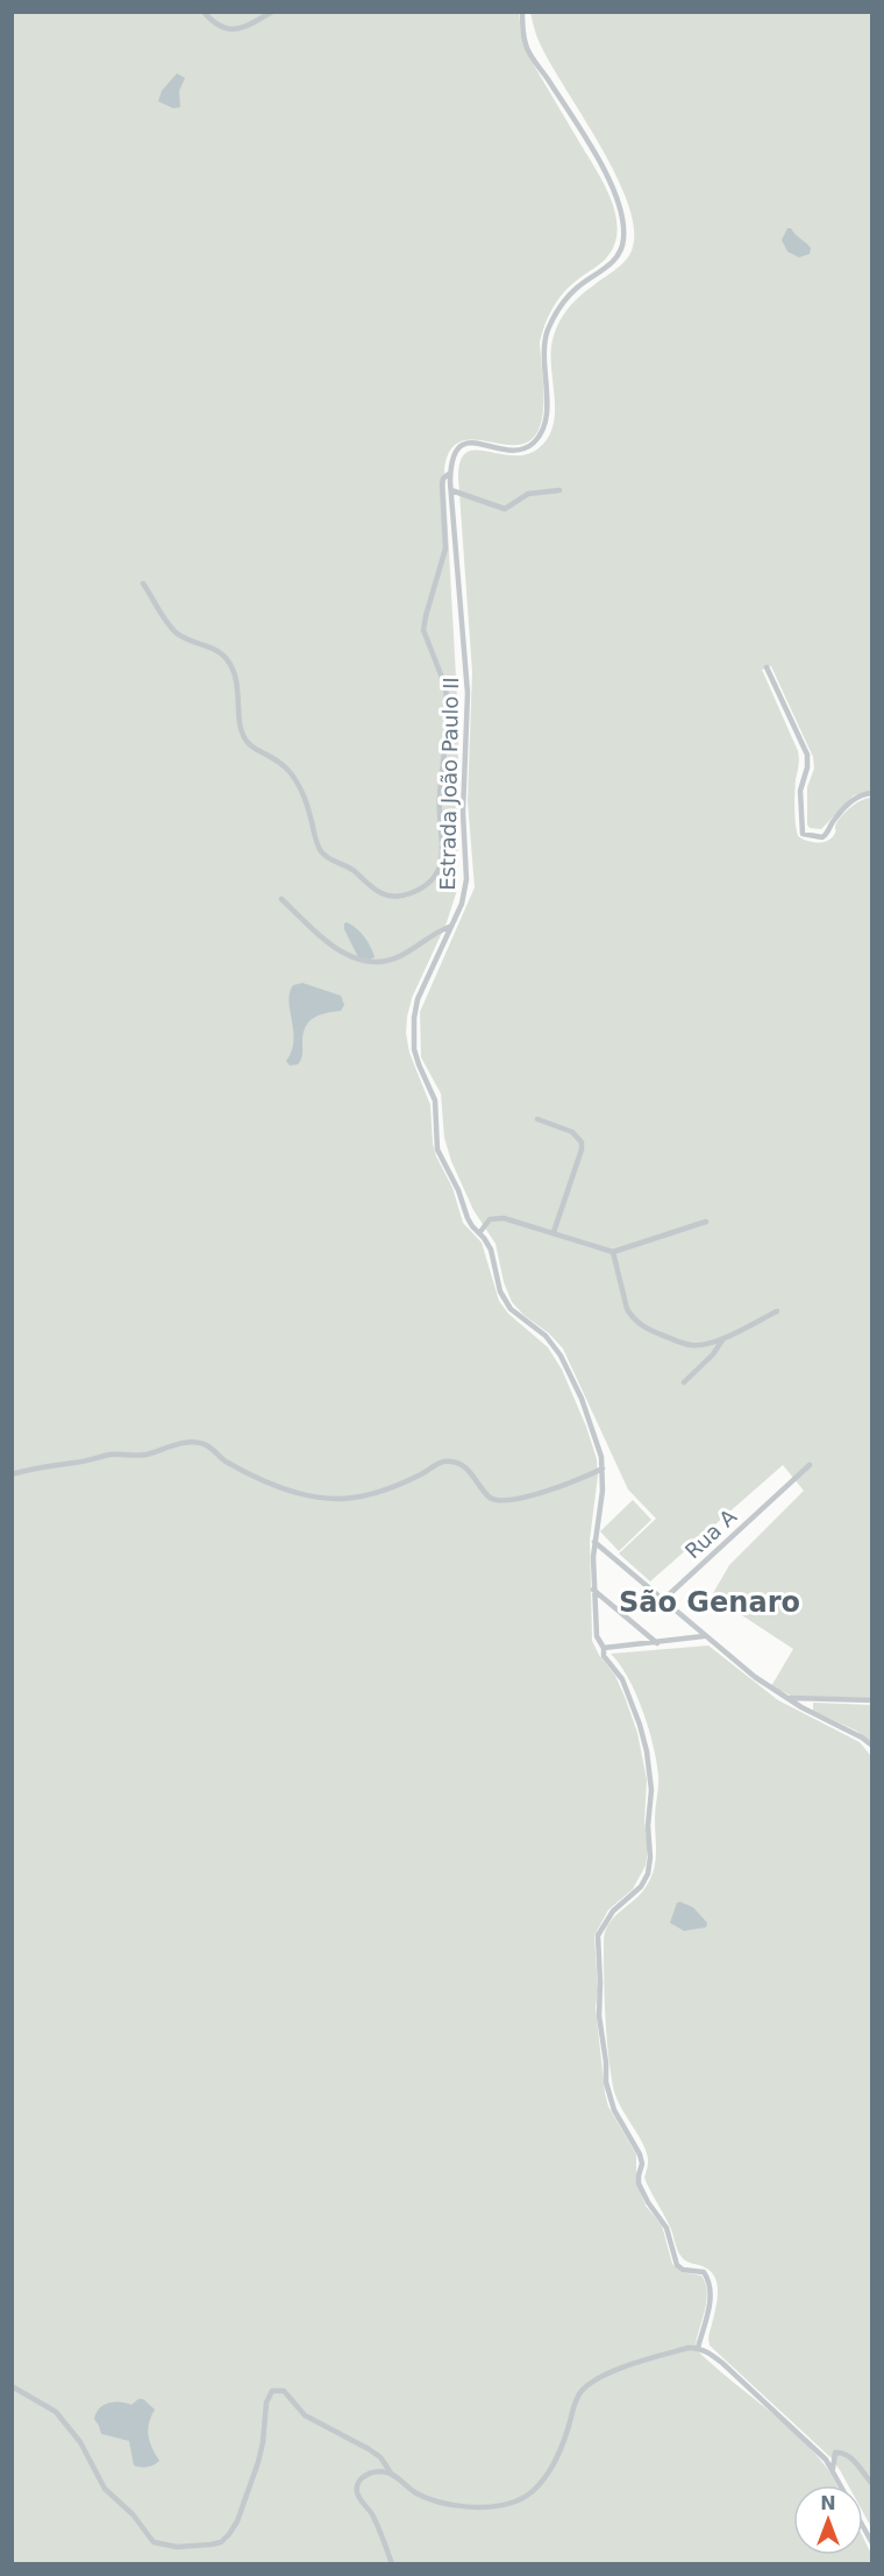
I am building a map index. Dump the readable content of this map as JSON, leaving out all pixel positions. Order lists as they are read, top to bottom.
{
  "streets": {
    "street": ["Estrada João Paulo II", "Rua A"]
  },
  "districts": ["São Genaro"],
  "north": "top"
}
